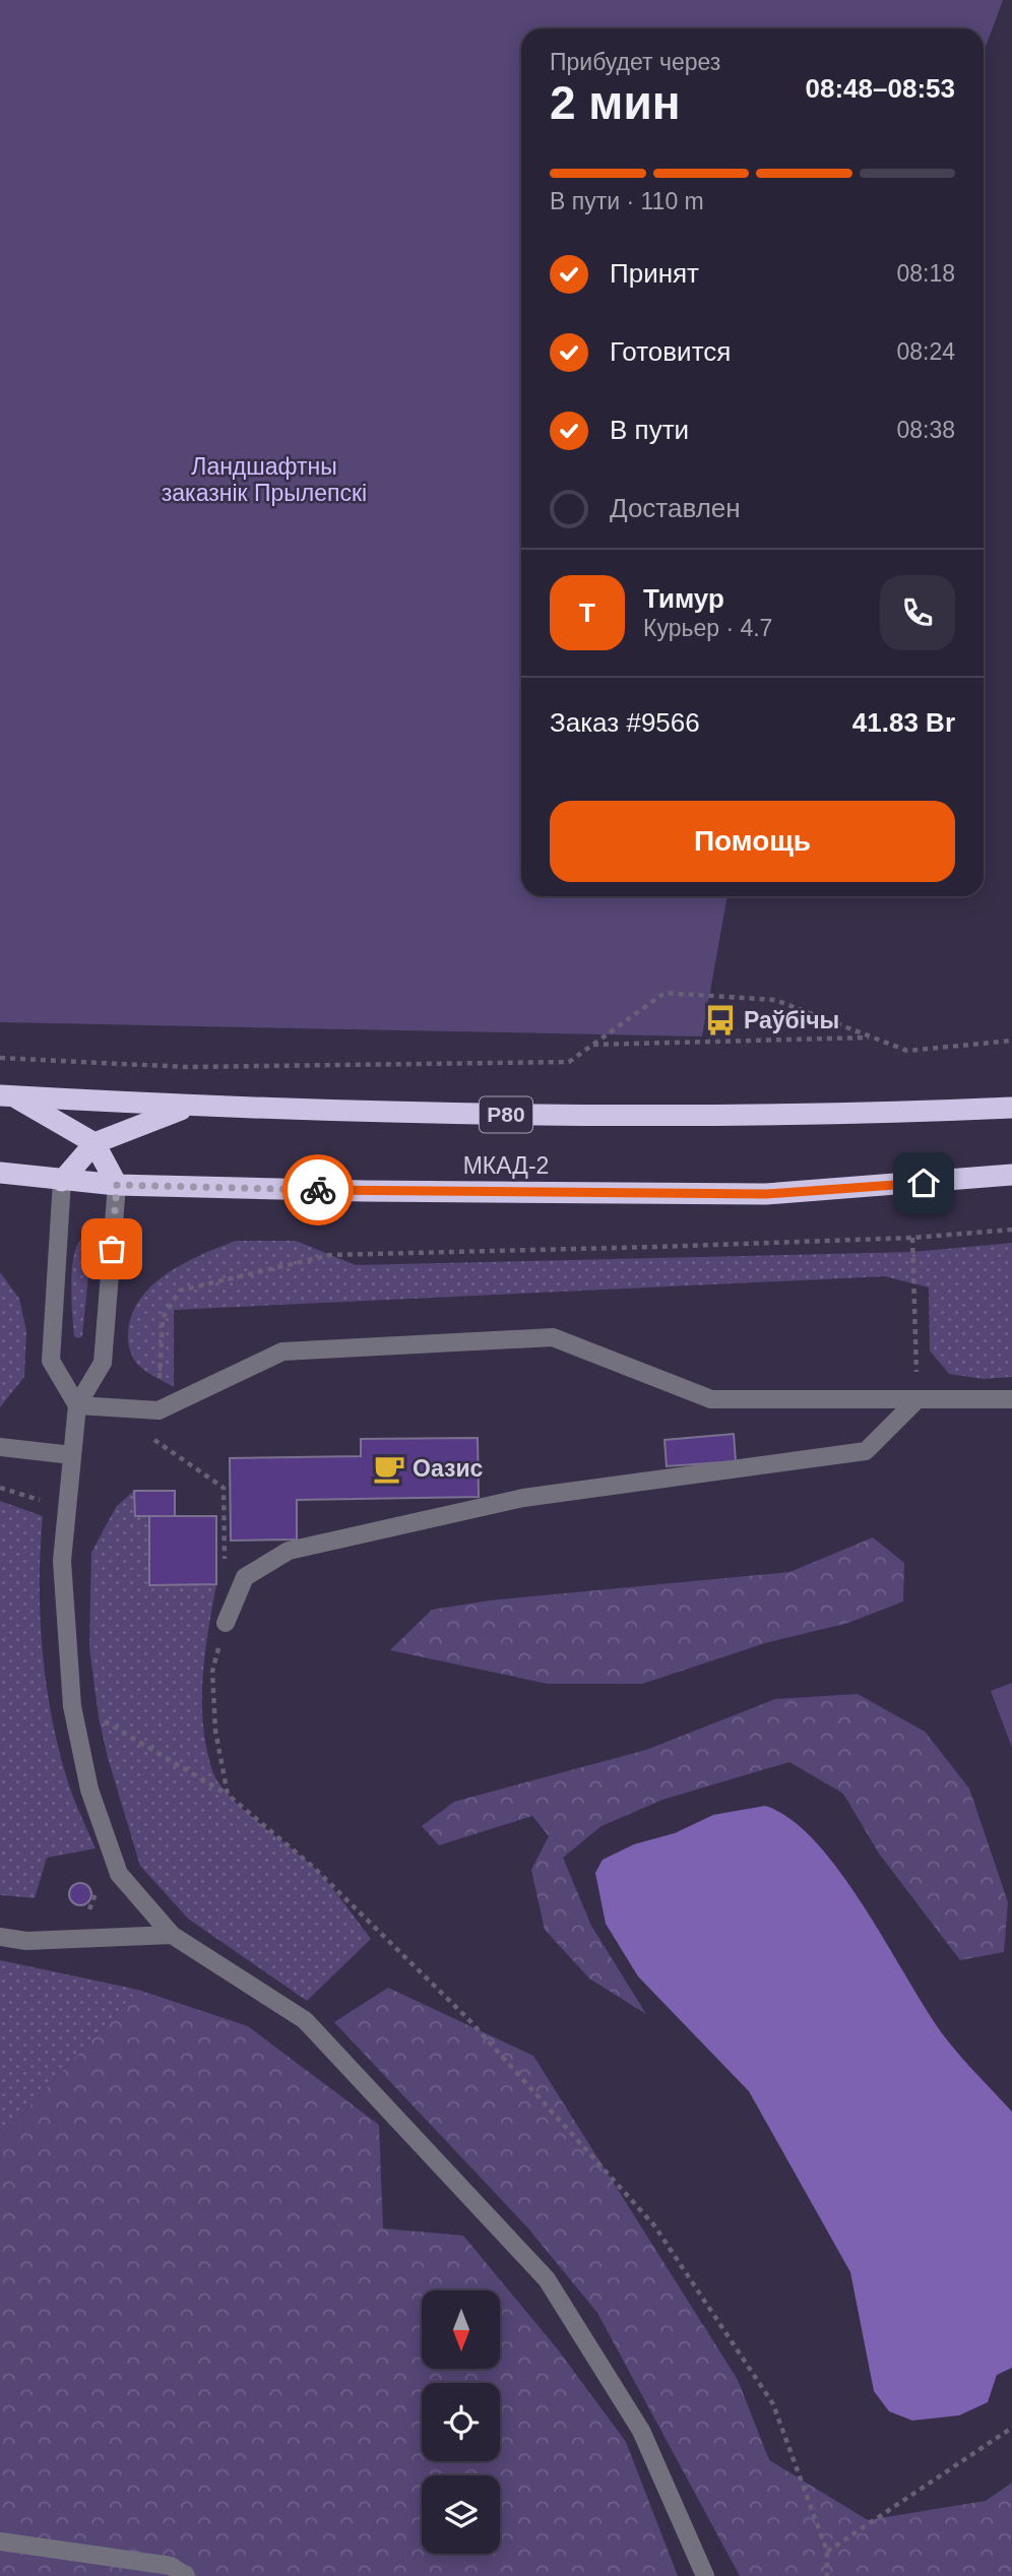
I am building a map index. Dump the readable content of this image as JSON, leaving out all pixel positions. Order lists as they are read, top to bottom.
{
  "streets": {
    "highway": ["Р80", "МКАД-2"]
  },
  "parks": ["Ландшафтны заказнік Прылепскі"],
  "places": {
    "bus stop": ["Раўбічы"],
    "cafe": ["Оазис"]
  },
  "north": "bottom",
  "page": {
    "heading": ["2 мин", "Прибудет через", "08:48–08:53"],
    "panel": [
      "Тимур",
      "Курьер · 4.7",
      "Заказ #9566",
      "41.83 Br"
    ],
    "bar": "В пути · 110 m",
    "list": [
      ["Принят", "08:18"],
      ["Готовится", "08:24"],
      ["В пути", "08:38"],
      "Доставлен"
    ],
    "round": "Т",
    "buttons": "Помощь"
  }
}
